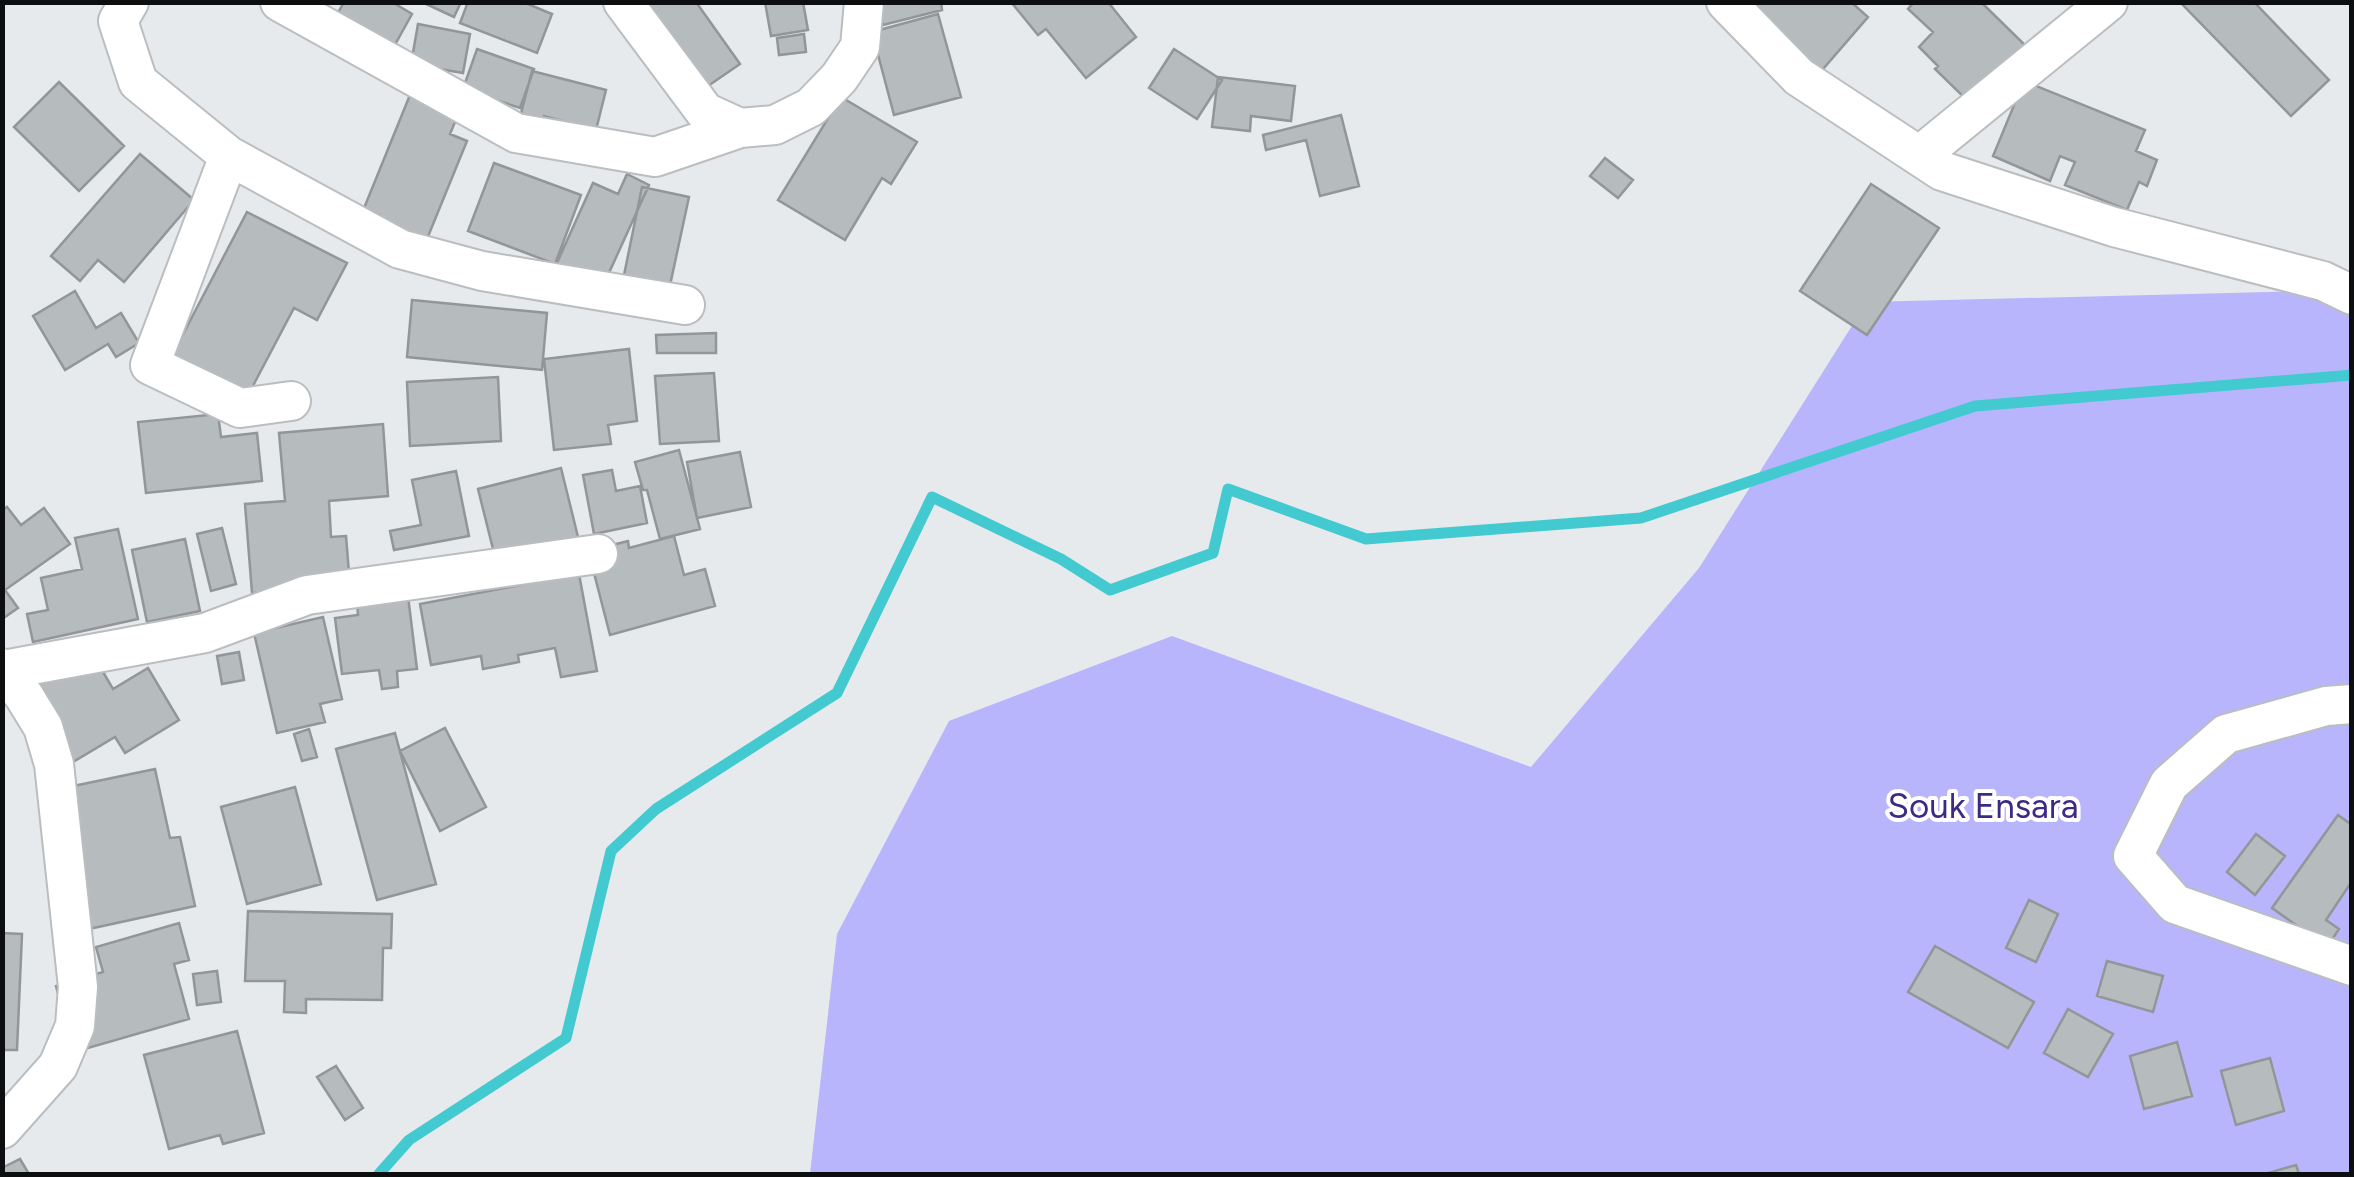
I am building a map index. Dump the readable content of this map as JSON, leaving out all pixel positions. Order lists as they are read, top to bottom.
{
  "parks": ["Souk Ensara"]
}
